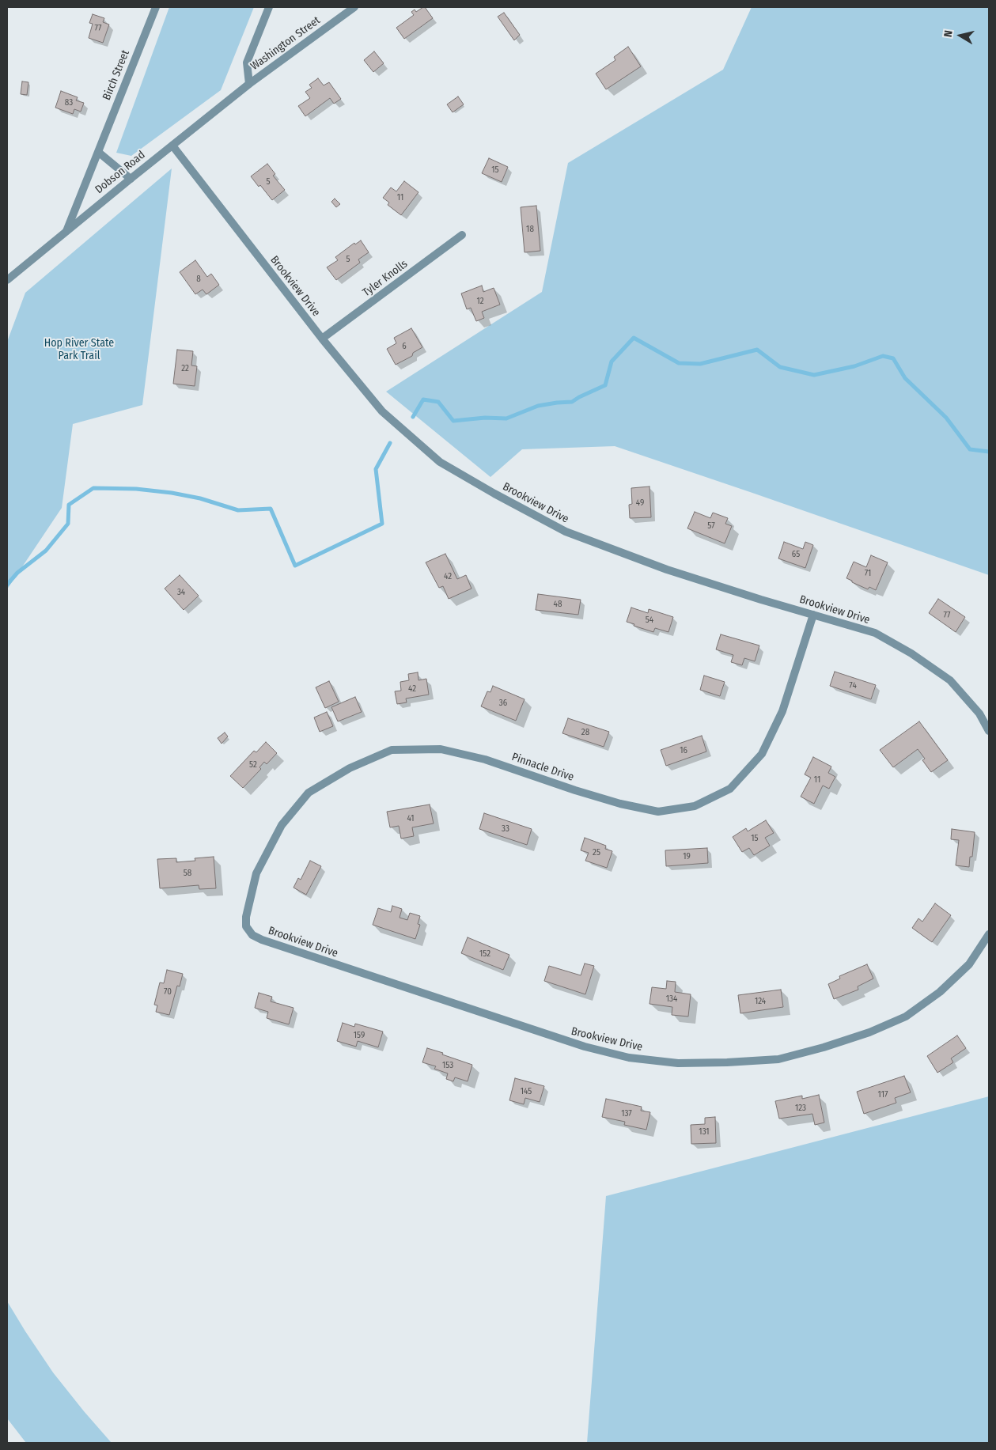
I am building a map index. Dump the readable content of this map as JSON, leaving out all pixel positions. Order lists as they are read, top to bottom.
{
  "streets": {
    "street": [
      "Washington Street",
      "Birch Street",
      "Dobson Road",
      "Tyler Knolls",
      "Brookview Drive",
      "Pinnacle Drive"
    ]
  },
  "crossings": [
    ["Washington Street", "Dobson Road"],
    ["Birch Street", "Dobson Road"],
    ["Dobson Road", "Brookview Drive"],
    ["Tyler Knolls", "Brookview Drive"],
    ["Brookview Drive", "Pinnacle Drive"]
  ],
  "parks": ["Hop River State Park Trail"],
  "house_numbers": [
    "77",
    "83",
    "15",
    "5",
    "11",
    "18",
    "5",
    "8",
    "12",
    "6",
    "22",
    "49",
    "57",
    "65",
    "71",
    "42",
    "34",
    "48",
    "77",
    "54",
    "74",
    "42",
    "36",
    "28",
    "16",
    "52",
    "11",
    "41",
    "33",
    "15",
    "25",
    "19",
    "58",
    "152",
    "70",
    "134",
    "124",
    "159",
    "153",
    "145",
    "117",
    "123",
    "137",
    "131"
  ],
  "north": "left"
}
